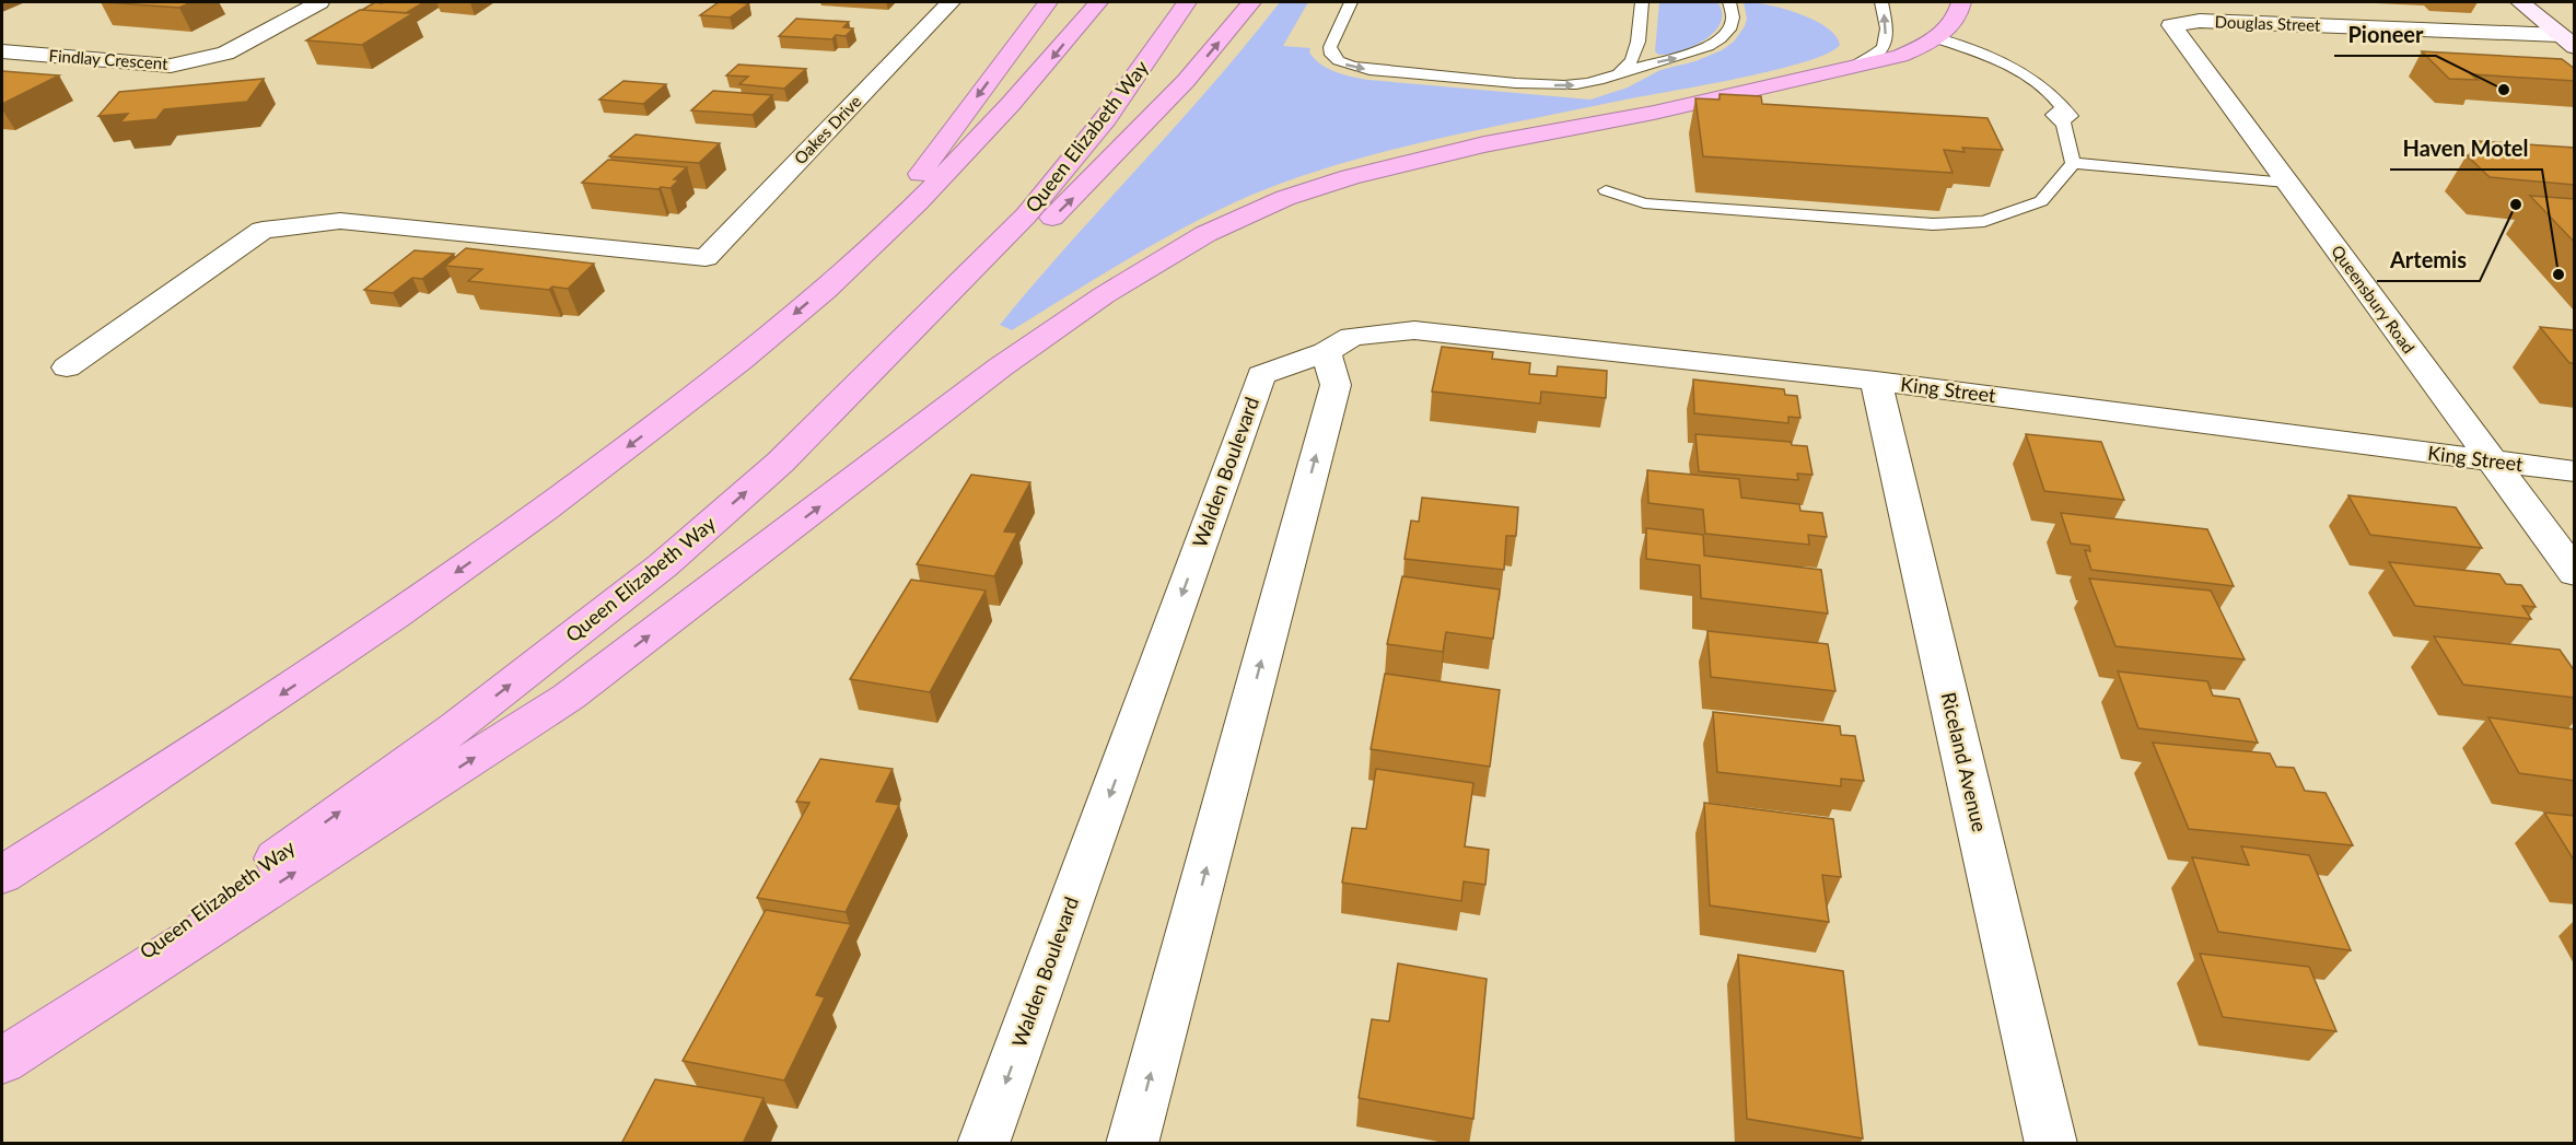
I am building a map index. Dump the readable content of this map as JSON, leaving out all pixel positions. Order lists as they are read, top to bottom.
{
  "streets": {
    "highway": ["Queen Elizabeth Way"],
    "street": [
      "Douglas Street",
      "Findlay Crescent",
      "Oakes Drive",
      "Queensbury Road",
      "King Street",
      "Walden Boulevard",
      "Riceland Avenue"
    ]
  },
  "crossings": [
    ["Douglas Street", "Queensbury Road"],
    ["Queensbury Road", "King Street"],
    ["King Street", "Walden Boulevard"],
    ["King Street", "Riceland Avenue"]
  ],
  "places": ["Pioneer", "Artemis", "Haven Motel"]
}
